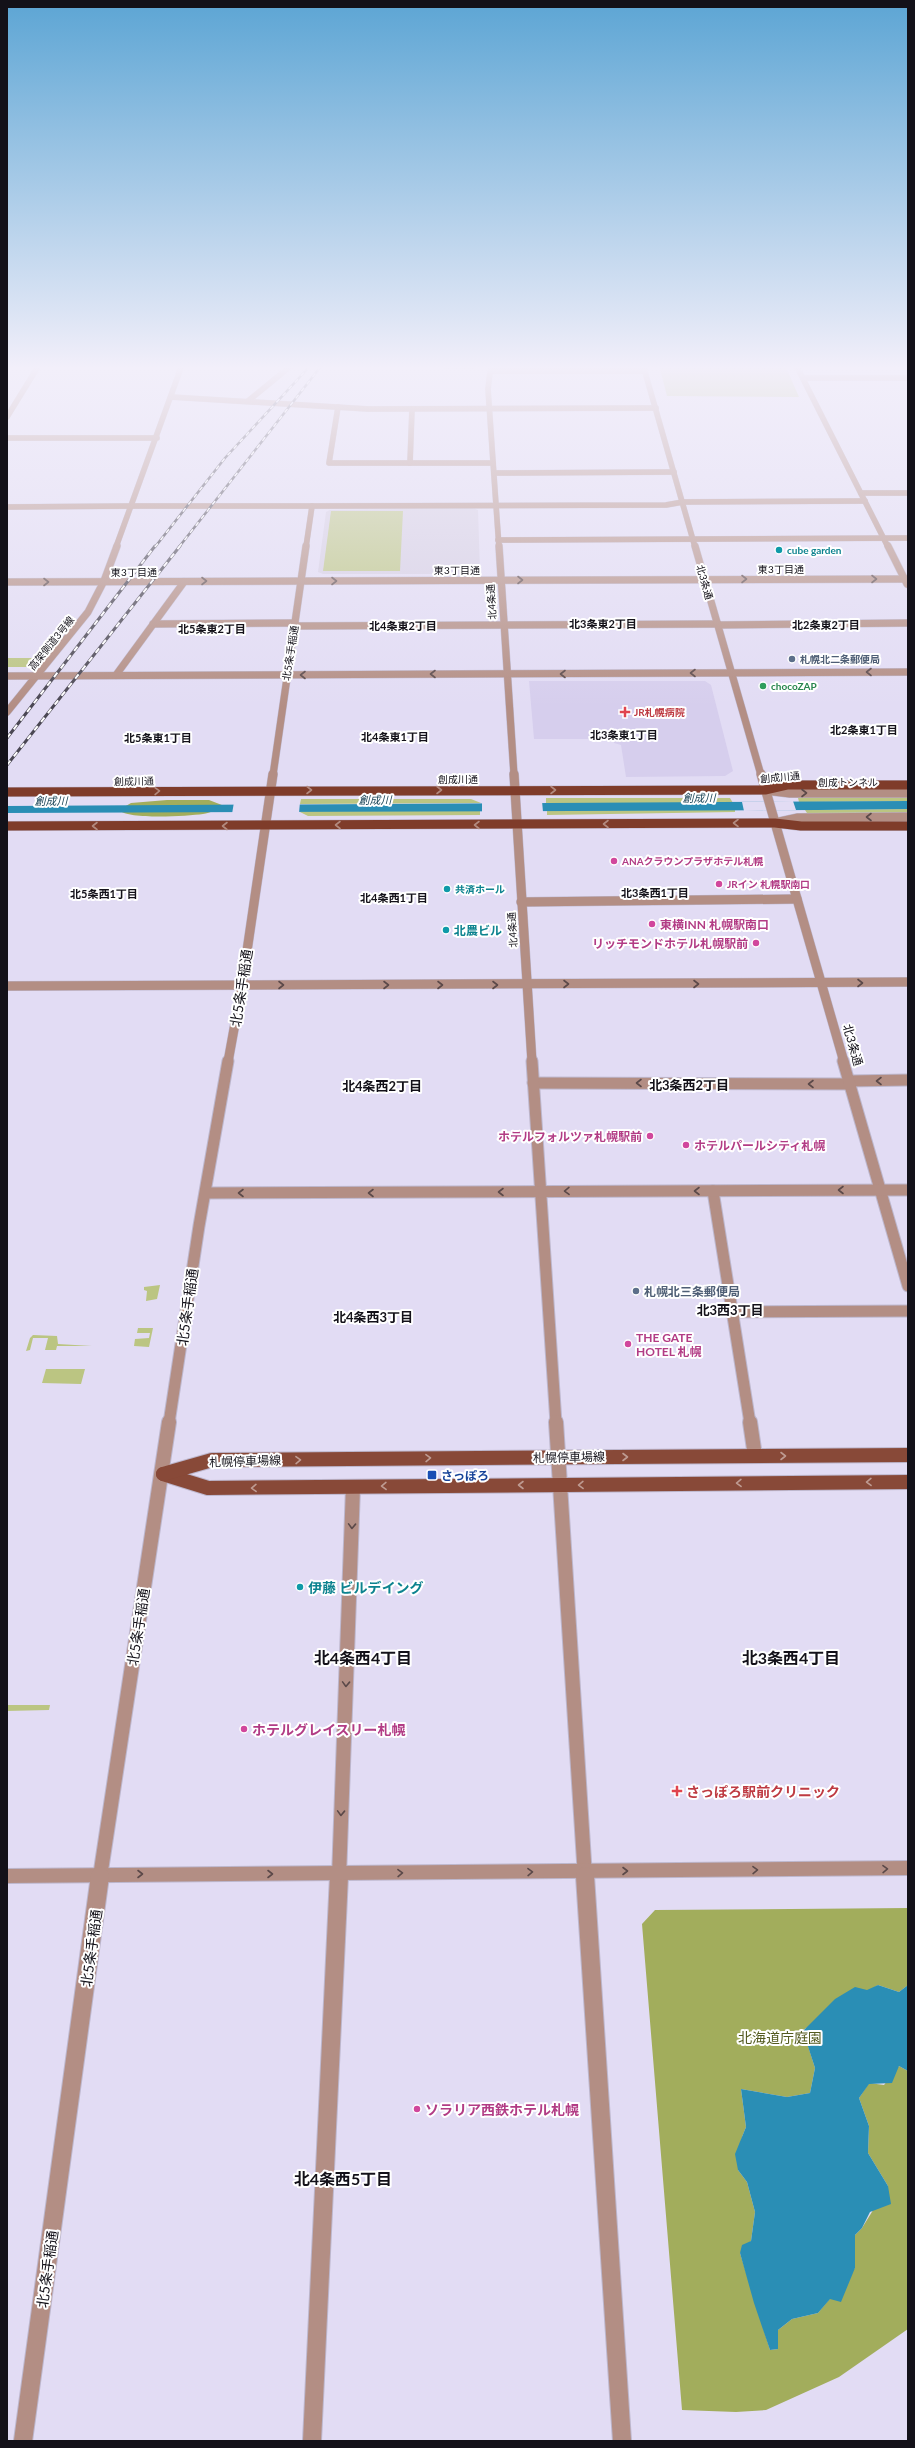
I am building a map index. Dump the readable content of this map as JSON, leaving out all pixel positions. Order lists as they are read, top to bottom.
{
  "streets": {
    "highway": ["創成川通"],
    "main road": ["札幌停車場線"],
    "street": [
      "東3丁目通",
      "北3条通",
      "北4条通",
      "高架側道3号線",
      "北5条手稲通",
      "創成トンネル"
    ]
  },
  "crossings": [
    ["東3丁目通", "北3条通"],
    ["東3丁目通", "北4条通"],
    ["東3丁目通", "高架側道3号線"],
    ["東3丁目通", "北5条手稲通"],
    ["北3条通", "創成川通"],
    ["北3条通", "創成トンネル"],
    ["北4条通", "創成川通"],
    ["北4条通", "札幌停車場線"],
    ["北5条手稲通", "創成川通"],
    ["北5条手稲通", "札幌停車場線"],
    ["創成川通", "創成トンネル"]
  ],
  "districts": [
    "北3条東2丁目",
    "北2条東2丁目",
    "北4条東2丁目",
    "北5条東2丁目",
    "北2条東1丁目",
    "北3条東1丁目",
    "北4条東1丁目",
    "北5条東1丁目",
    "北3条西1丁目",
    "北5条西1丁目",
    "北4条西1丁目",
    "北3条西2丁目",
    "北4条西2丁目",
    "北3西3丁目",
    "北4条西3丁目",
    "北4条西4丁目",
    "北3条西4丁目",
    "北4条西5丁目"
  ],
  "water": ["創成川"],
  "parks": ["北海道庁庭園"],
  "places": {
    "other": [
      "cube garden",
      "札幌北二条郵便局",
      "chocoZAP",
      "ANAクラウンプラザホテル札幌",
      "JRイン 札幌駅南口",
      "共済ホール",
      "東横INN 札幌駅南口",
      "北農ビル",
      "リッチモンドホテル札幌駅前",
      "ホテルフォルツァ札幌駅前",
      "ホテルパールシティ札幌",
      "札幌北三条郵便局",
      "THE GATE HOTEL 札幌",
      "伊藤 ビルデイング",
      "ホテルグレイスリー札幌",
      "ソラリア西鉄ホテル札幌"
    ],
    "health": ["JR札幌病院", "さっぽろ駅前クリニック"],
    "transit": ["さっぽろ"]
  }
}
